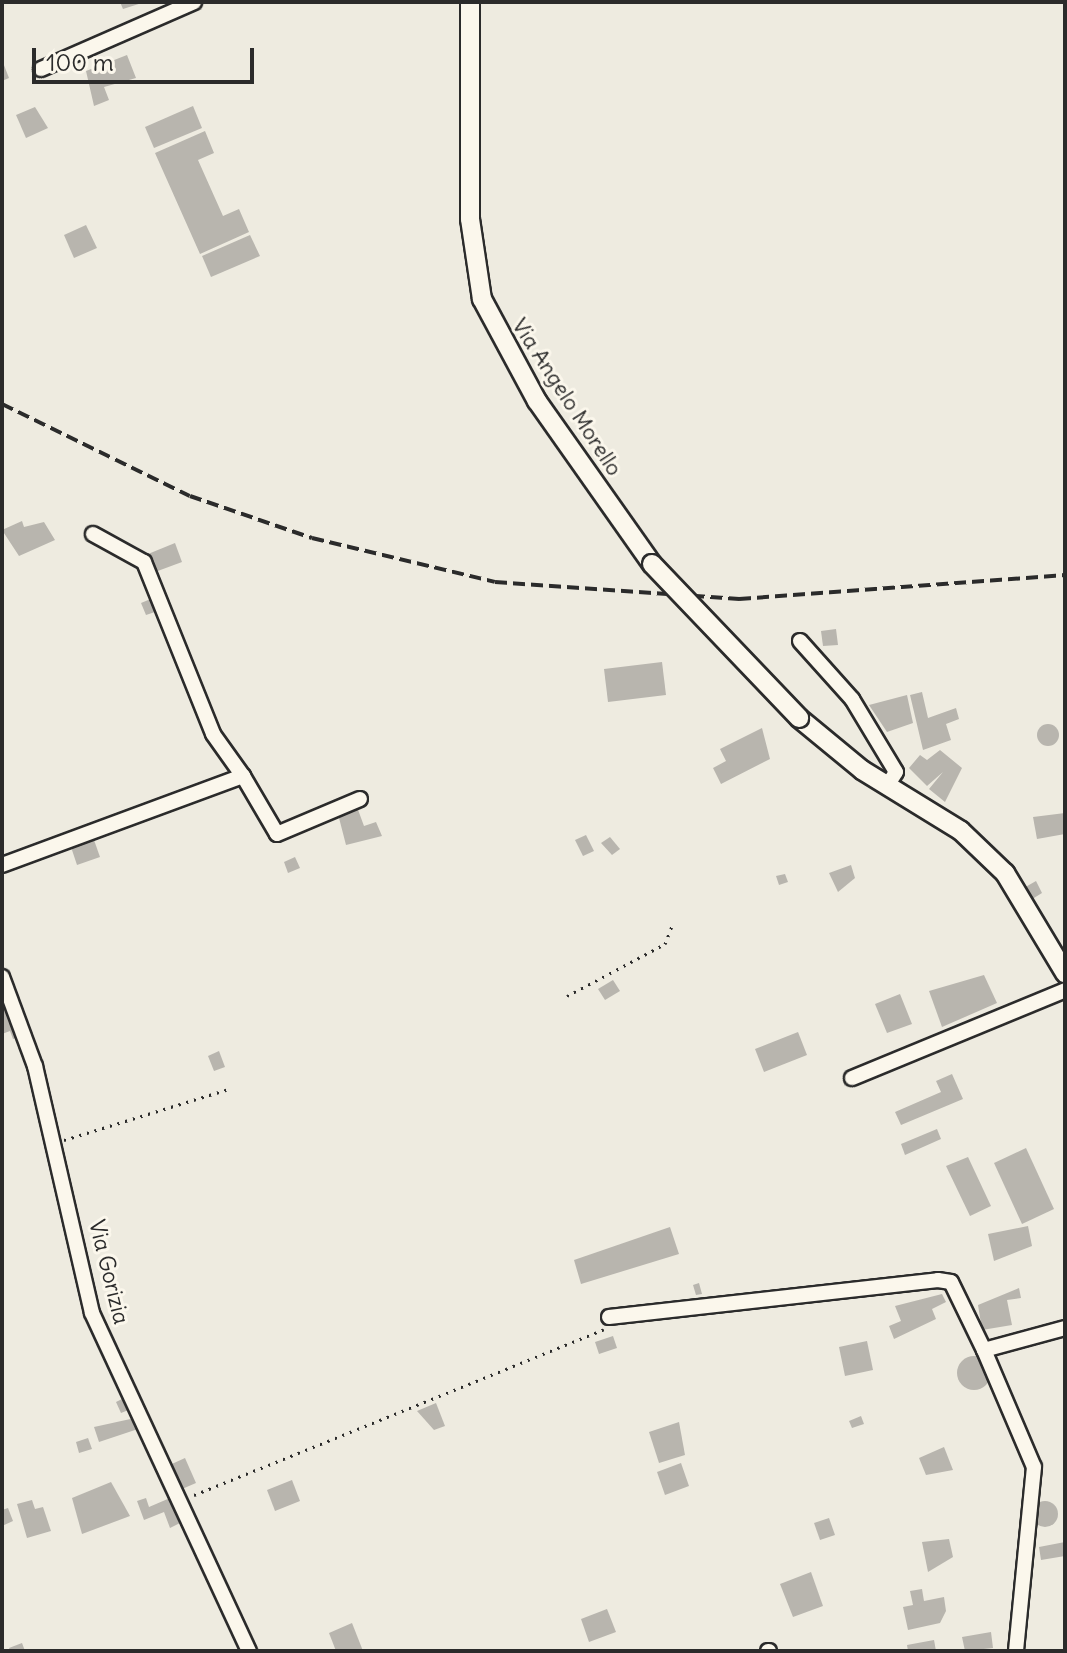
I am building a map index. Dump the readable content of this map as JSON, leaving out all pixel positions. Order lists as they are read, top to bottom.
{
  "streets": {
    "street": ["Via Angelo Morello", "Via Gorizia"]
  },
  "scale_bar": "100 m"
}
